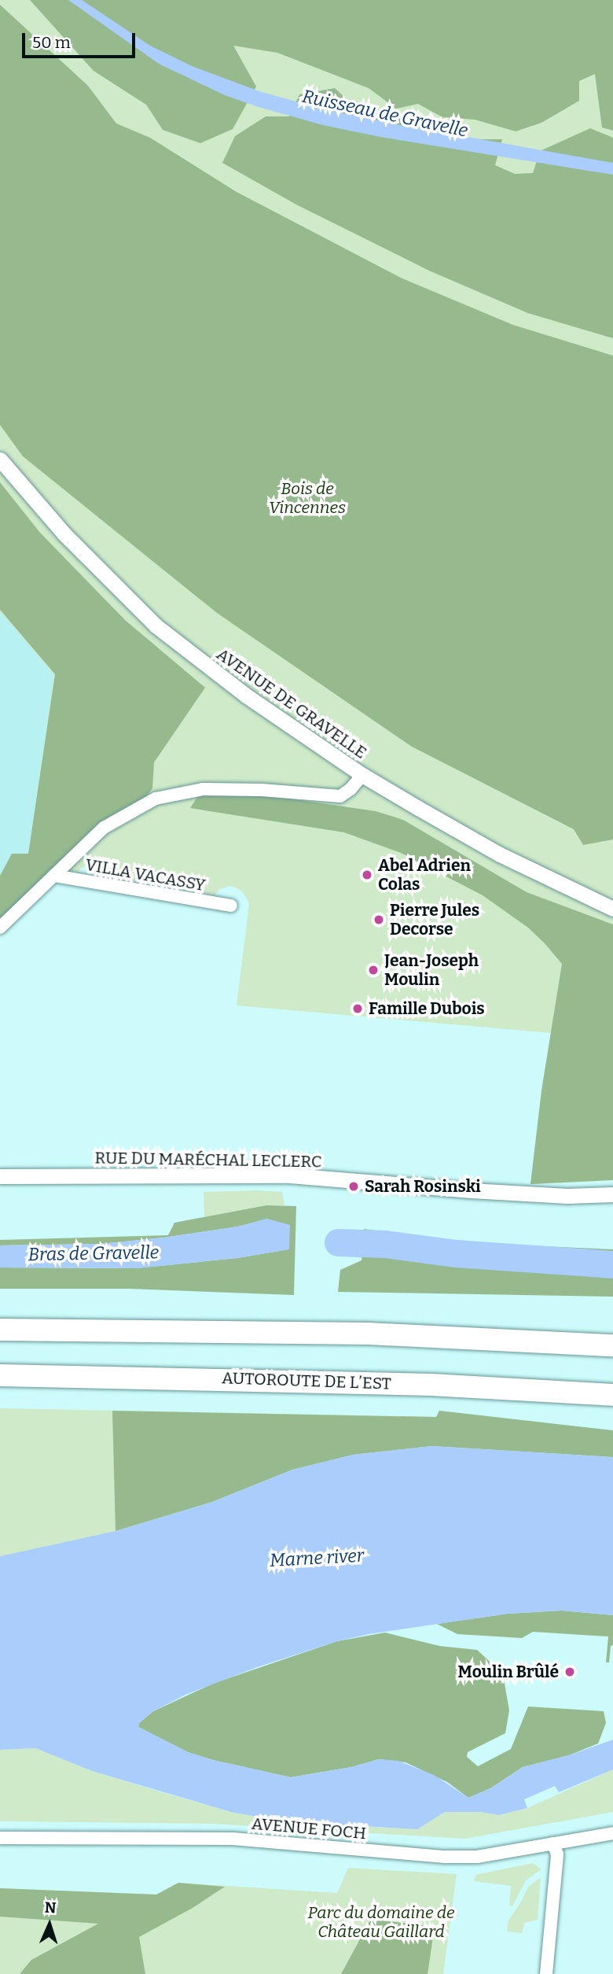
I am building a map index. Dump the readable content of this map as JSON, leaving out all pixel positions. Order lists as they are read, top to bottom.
{
  "streets": {
    "highway": ["AUTOROUTE DE L’EST"],
    "street": [
      "AVENUE DE GRAVELLE",
      "VILLA VACASSY",
      "RUE DU MARÉCHAL LECLERC",
      "AVENUE FOCH"
    ]
  },
  "water": ["Ruisseau de Gravelle", "Bras de Gravelle", "Marne river"],
  "parks": ["Bois de Vincennes", "Parc du domaine de Château Gaillard"],
  "places": [
    "Abel Adrien Colas",
    "Pierre Jules Decorse",
    "Jean-Joseph Moulin",
    "Famille Dubois",
    "Sarah Rosinski",
    "Moulin Brûlé"
  ],
  "scale_bar": "50 m",
  "north": "top"
}
